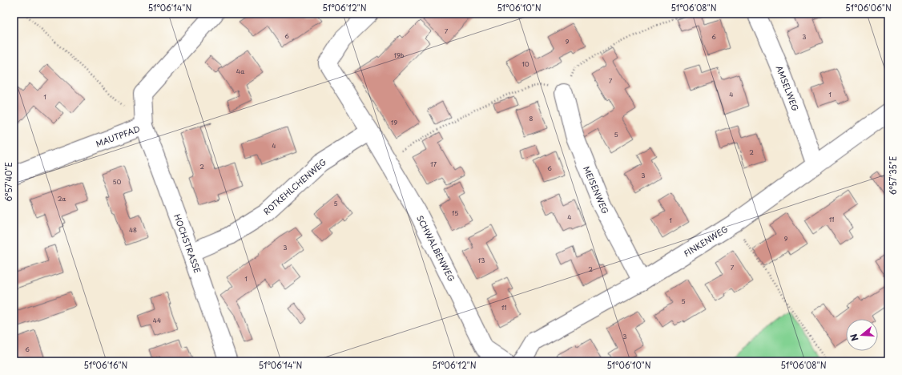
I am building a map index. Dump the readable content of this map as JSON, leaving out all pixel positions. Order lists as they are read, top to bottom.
{
  "streets": {
    "street": [
      "AMSELWEG",
      "MAUTPFAD",
      "ROTKEHLCHENWEG",
      "MEISENWEG",
      "FINKENWEG",
      "HOCHSTRASSE",
      "SCHWALBENWEG"
    ]
  },
  "crossings": [
    ["AMSELWEG", "FINKENWEG"],
    ["MAUTPFAD", "HOCHSTRASSE"],
    ["ROTKEHLCHENWEG", "HOCHSTRASSE"],
    ["ROTKEHLCHENWEG", "SCHWALBENWEG"],
    ["MEISENWEG", "FINKENWEG"]
  ],
  "house_numbers": [
    "7",
    "6",
    "6",
    "3",
    "9",
    "19b",
    "10",
    "4a",
    "7",
    "4",
    "1",
    "1",
    "8",
    "19",
    "5",
    "4",
    "2",
    "17",
    "2",
    "6",
    "3",
    "50",
    "2a",
    "5",
    "15",
    "4",
    "11",
    "1",
    "48",
    "9",
    "3",
    "13",
    "7",
    "2",
    "1",
    "5",
    "11",
    "44",
    "3",
    "6"
  ],
  "north": "left",
  "coordinates": [
    "51°06'14\"N",
    "51°06'12\"N",
    "51°06'10\"N",
    "51°06'08\"N",
    "51°06'06\"N",
    "6°57'35\"E",
    "6°57'40\"E",
    "51°06'16\"N"
  ]
}
